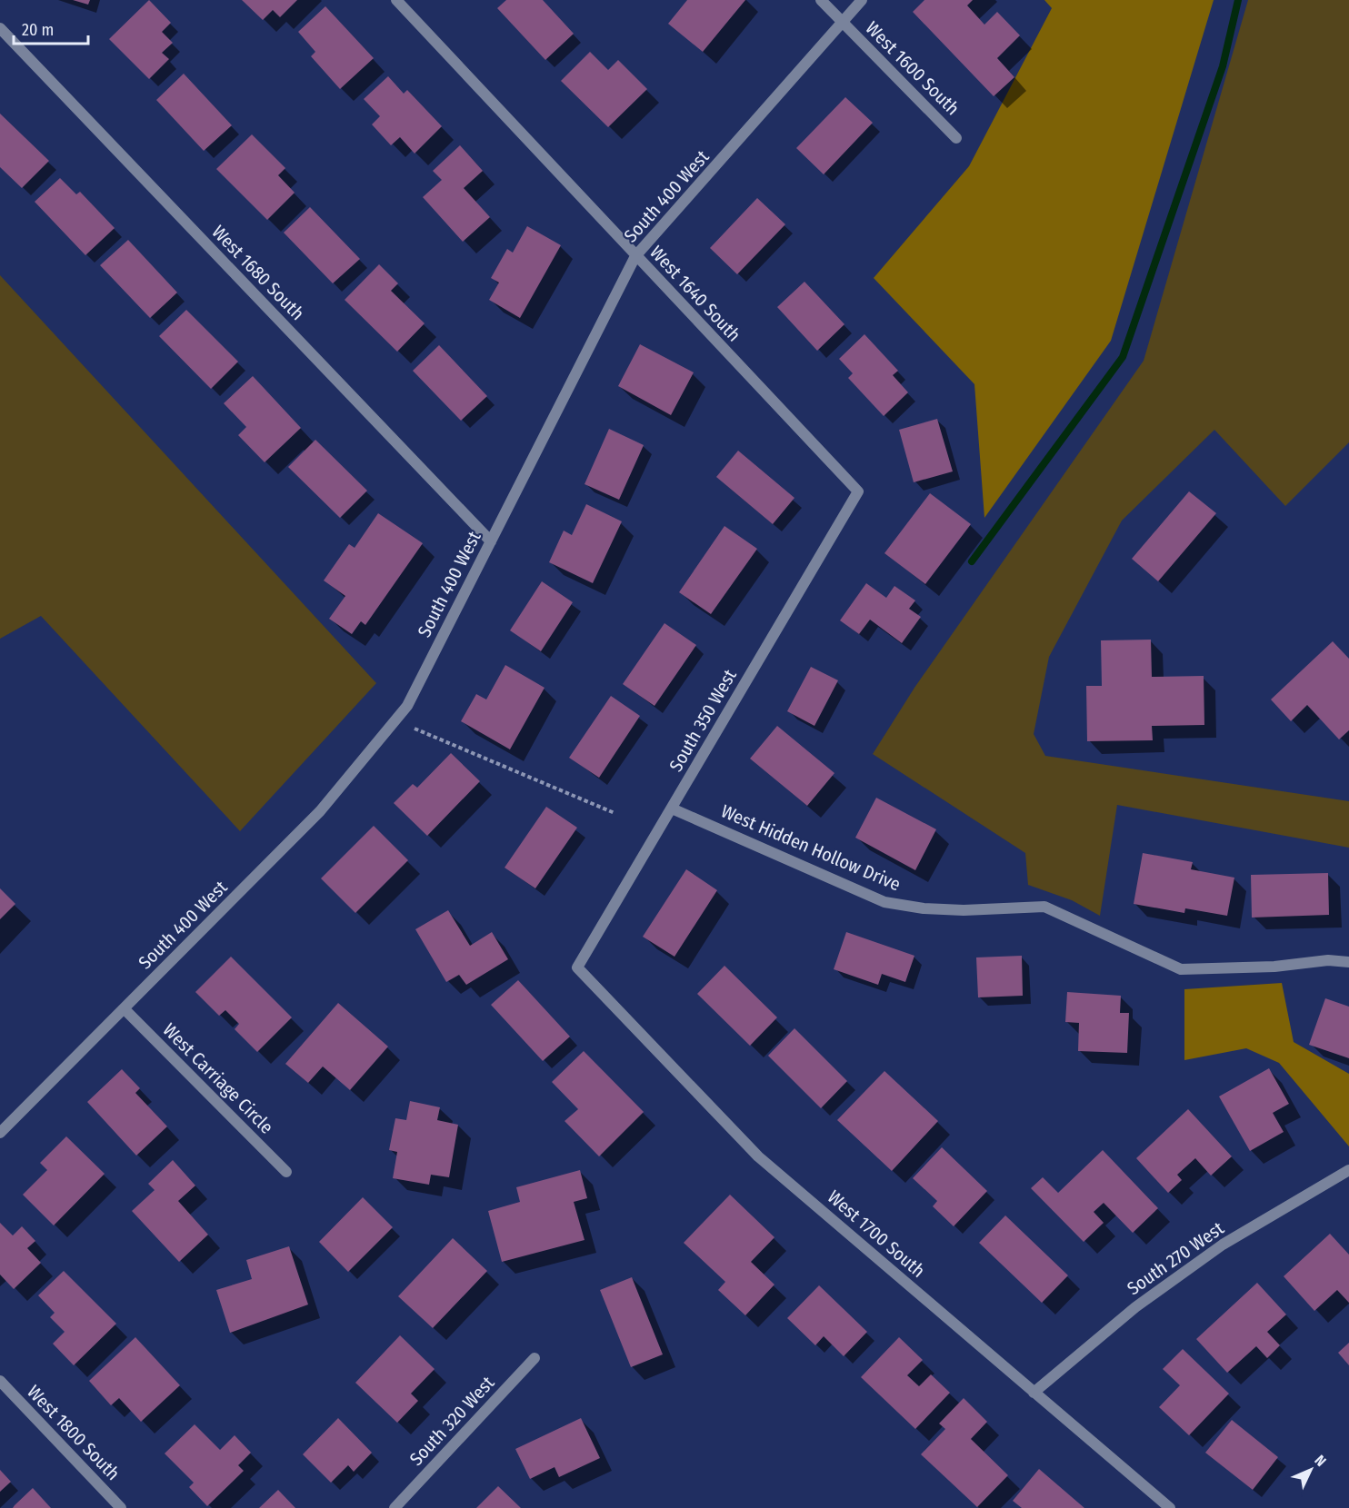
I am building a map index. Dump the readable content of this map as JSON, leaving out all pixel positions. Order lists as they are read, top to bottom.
{
  "streets": {
    "street": [
      "West 1600 South",
      "South 400 West",
      "West 1680 South",
      "West 1640 South",
      "South 350 West",
      "West Hidden Hollow Drive",
      "West Carriage Circle",
      "West 1700 South",
      "South 270 West",
      "South 320 West",
      "West 1800 South"
    ]
  },
  "crossings": [
    ["West 1600 South", "South 400 West"],
    ["South 400 West", "West 1680 South"],
    ["South 400 West", "West 1640 South"],
    ["South 400 West", "West Carriage Circle"],
    ["West 1640 South", "South 350 West"],
    ["South 350 West", "West Hidden Hollow Drive"],
    ["South 350 West", "West 1700 South"],
    ["West 1700 South", "South 270 West"]
  ],
  "scale_bar": "20 m",
  "north": "top right"
}
